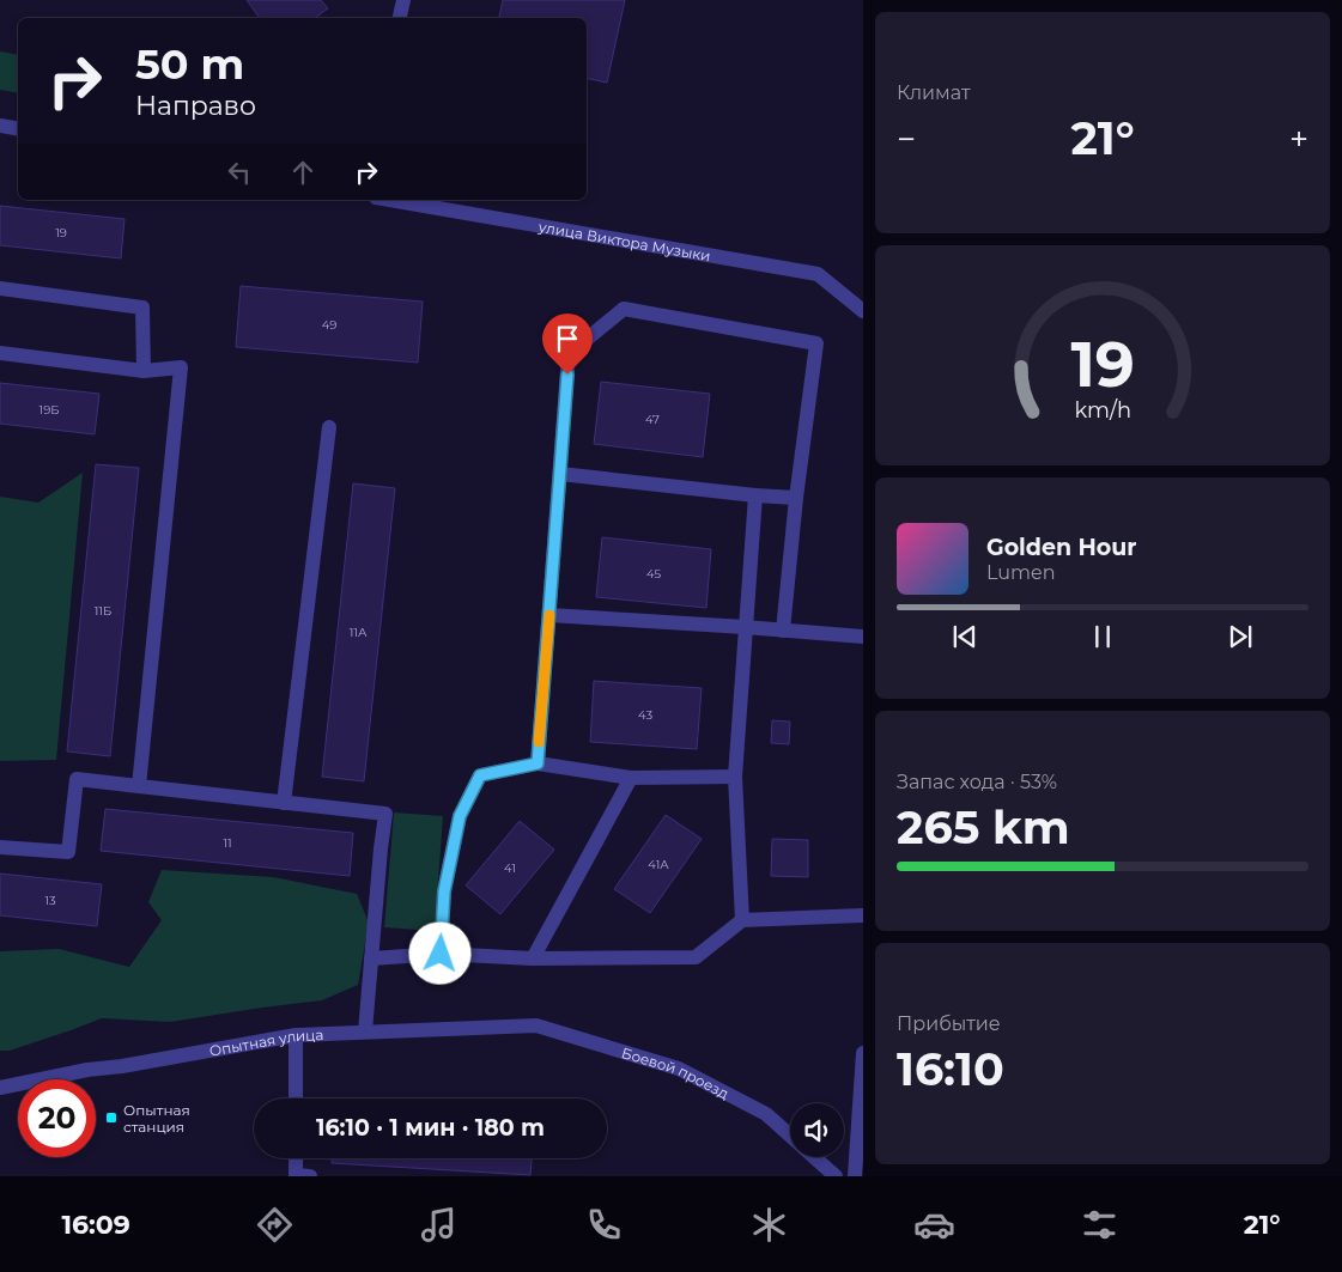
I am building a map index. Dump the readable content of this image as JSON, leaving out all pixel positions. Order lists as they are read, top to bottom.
{
  "streets": {
    "street": ["улица Виктора Музыки", "Опытная улица", "Боевой проезд"]
  },
  "crossings": [
    ["Опытная улица", "Боевой проезд"]
  ],
  "places": {
    "transit": ["Опытная станция"]
  },
  "house_numbers": [
    "19",
    "49",
    "19Б",
    "47",
    "45",
    "11Б",
    "11А",
    "43",
    "11",
    "41А",
    "41",
    "13"
  ],
  "page": {
    "tile": [
      "Климат",
      ["Запас хода · 53%", "265 km"],
      ["Прибытие", "16:10"]
    ],
    "turn": ["50 m", "Направо"],
    "heat": ["−", "21°", "+"],
    "song": ["Golden Hour", "Lumen"],
    "limit": "20",
    "trip": "16:10 · 1 мин · 180 m",
    "tabs": ["16:09", "21°"],
    "gauge": ["19", "km/h"]
  }
}
